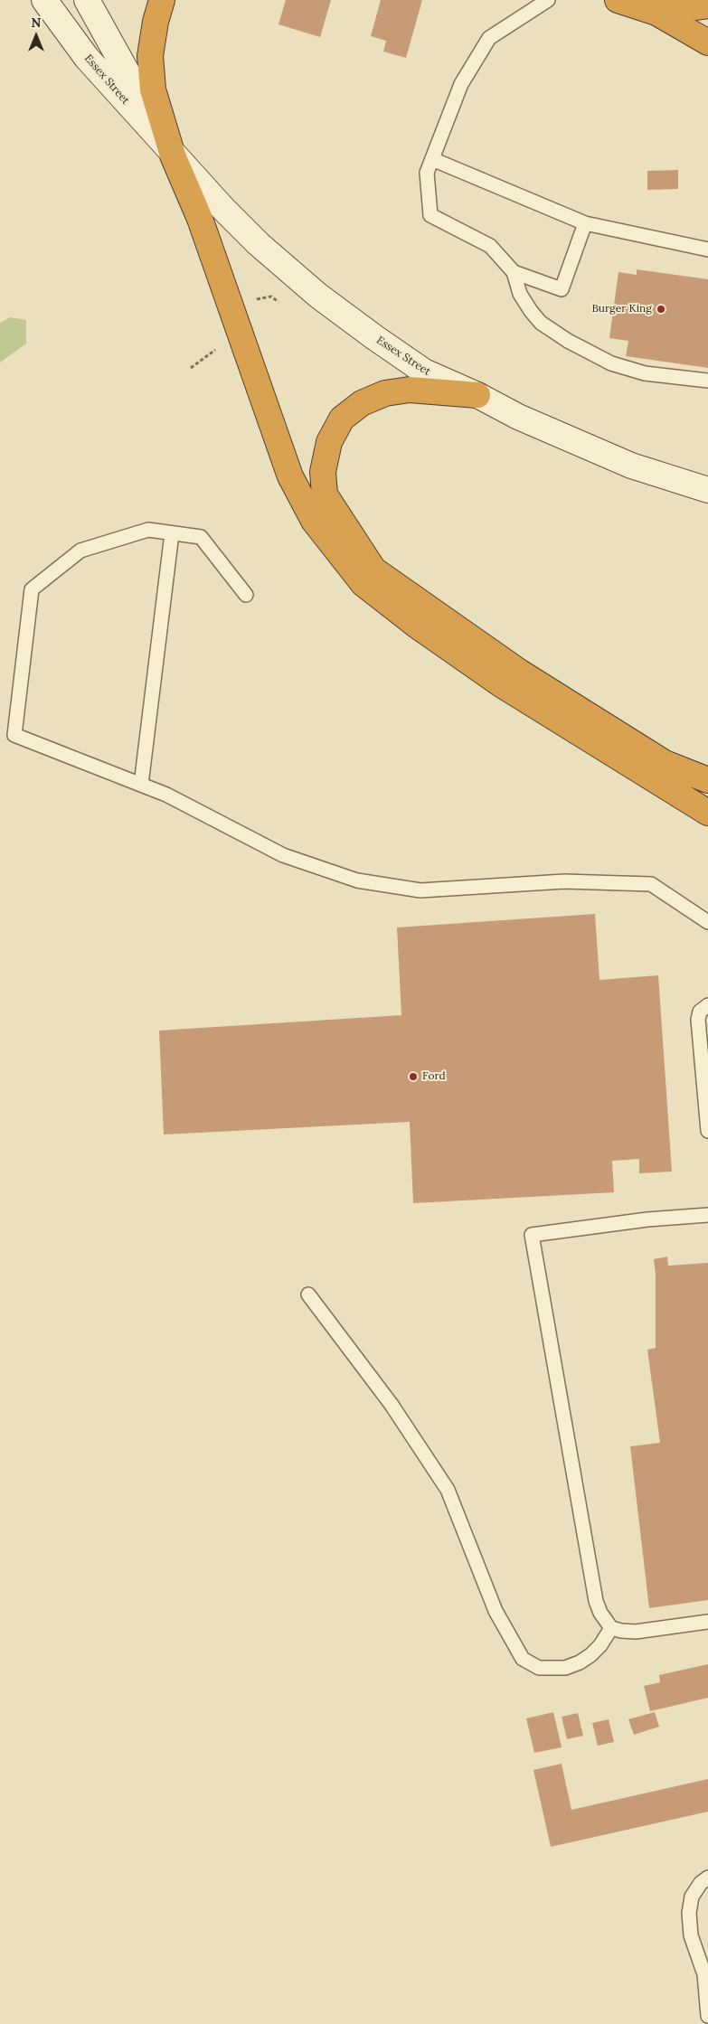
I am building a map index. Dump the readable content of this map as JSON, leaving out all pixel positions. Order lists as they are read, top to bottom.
{
  "streets": {
    "main road": ["Essex Street"]
  },
  "places": ["Burger King", "Ford"],
  "north": "top"
}
